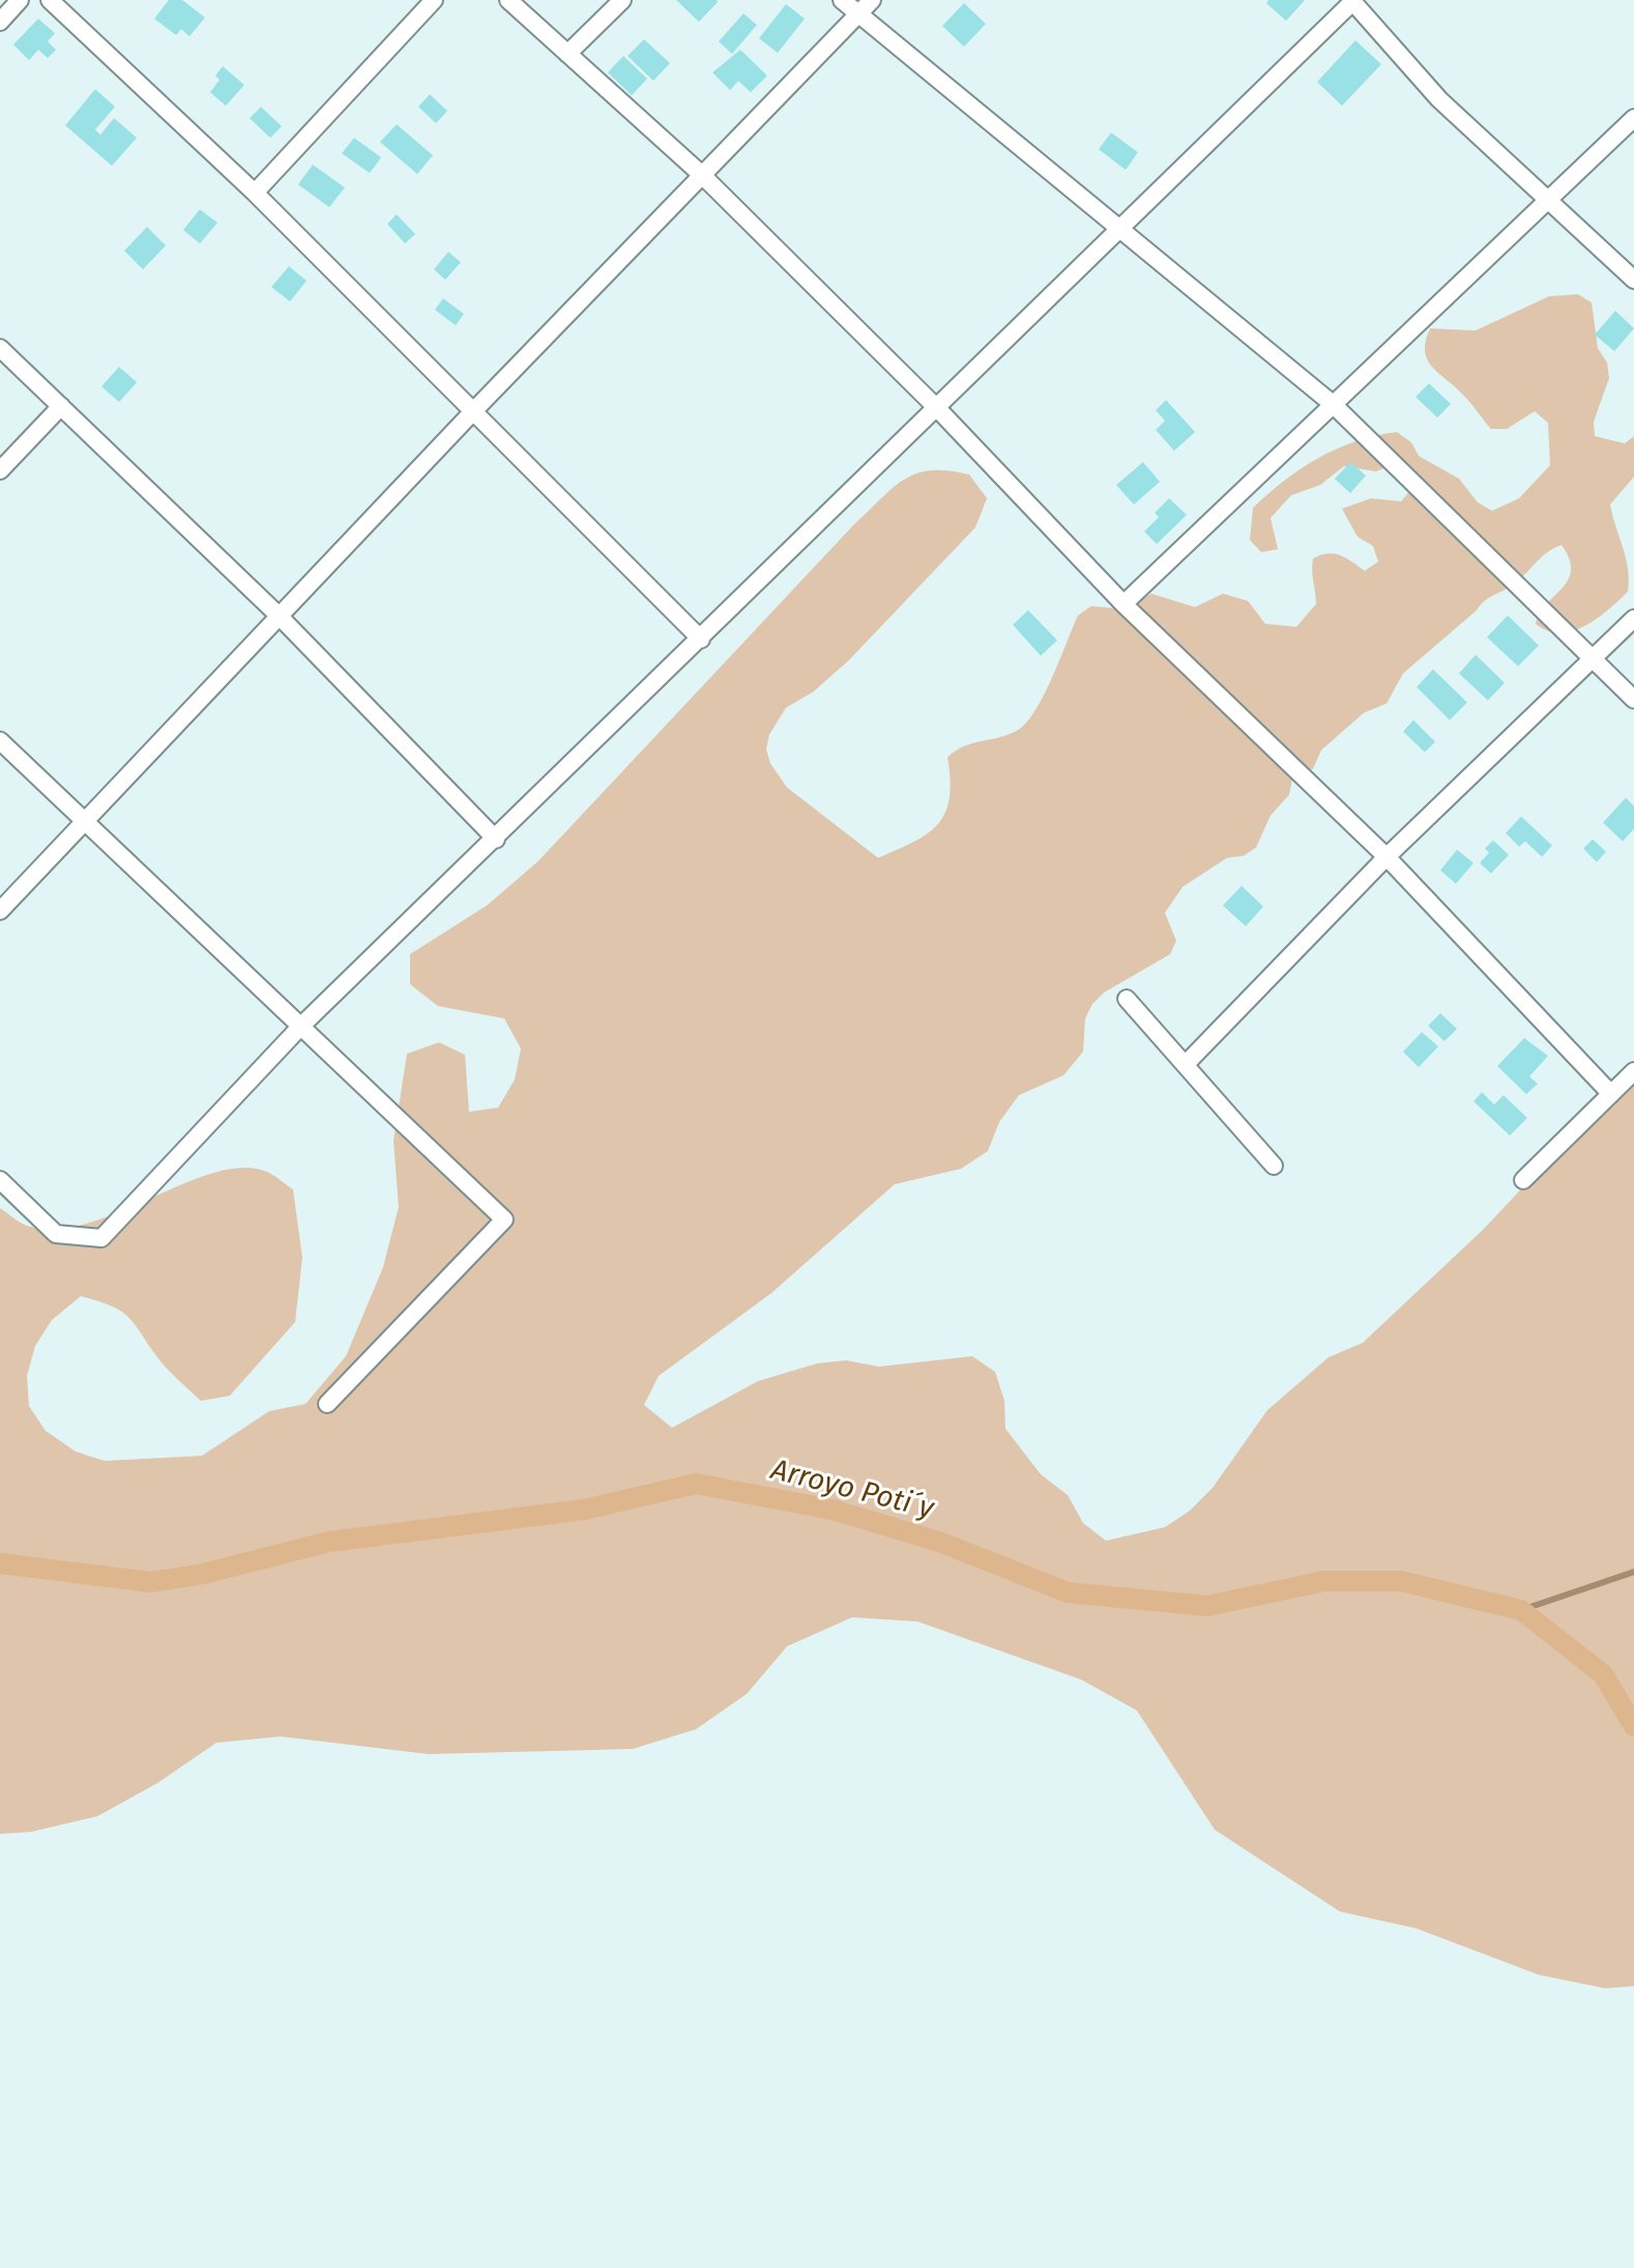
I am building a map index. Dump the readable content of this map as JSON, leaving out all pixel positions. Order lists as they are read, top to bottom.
{
  "water": ["Arroyo Poti´y"]
}
